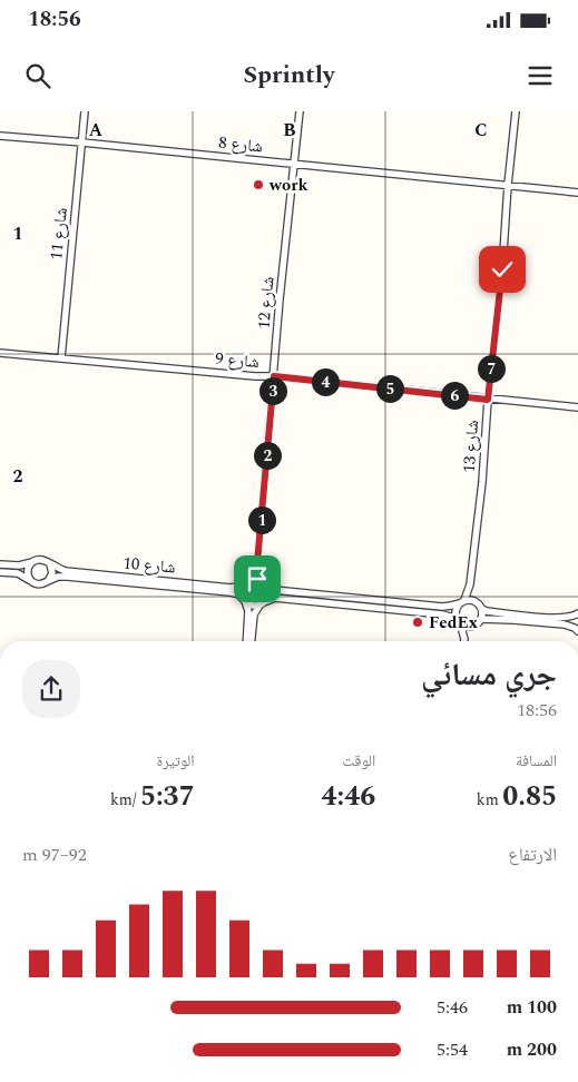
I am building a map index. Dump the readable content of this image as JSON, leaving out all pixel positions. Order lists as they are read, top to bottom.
{
  "streets": {
    "street": [
      "شارع 8",
      "شارع 11",
      "شارع 12",
      "شارع 9",
      "شارع 13",
      "شارع 10"
    ]
  },
  "crossings": [
    ["شارع 8", "شارع 11"],
    ["شارع 8", "شارع 12"],
    ["شارع 8", "شارع 13"],
    ["شارع 11", "شارع 9"],
    ["شارع 12", "شارع 9"],
    ["شارع 12", "شارع 10"],
    ["شارع 9", "شارع 13"]
  ],
  "places": ["work", "FedEx"],
  "page": {
    "status": "18:56",
    "header": "Sprintly",
    "pins": [
      "7",
      "4",
      "5",
      "3",
      "6",
      "2",
      "1"
    ],
    "heading": ["جري مسائي", "18:56"],
    "stats": [
      ["المسافة", "0.85 km"],
      ["الوقت", "4:46"],
      ["الوتيرة", "5:37 /km"]
    ],
    "chart": ["الارتفاع", "92–97 m"],
    "list": [
      {
        "name": "100 m",
        "note": "5:46"
      },
      {
        "name": "200 m",
        "note": "5:54"
      }
    ]
  },
  "grid": {
    "columns": ["A", "B", "C"],
    "rows": ["1", "2"]
  }
}
